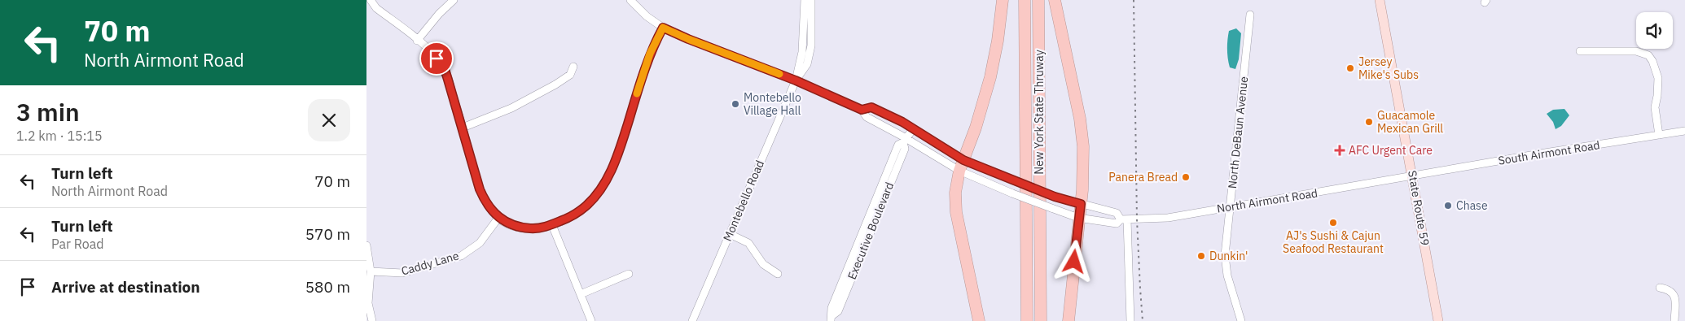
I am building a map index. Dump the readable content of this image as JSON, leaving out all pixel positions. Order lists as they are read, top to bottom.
{
  "streets": {
    "highway": ["New York State Thruway"],
    "main road": ["State Route 59"],
    "street": [
      "North DeBaun Avenue",
      "South Airmont Road",
      "Montebello Road",
      "North Airmont Road",
      "Executive Boulevard",
      "Caddy Lane"
    ]
  },
  "crossings": [
    ["North DeBaun Avenue", "North Airmont Road"],
    ["South Airmont Road", "North Airmont Road"],
    ["South Airmont Road", "State Route 59"],
    ["Montebello Road", "North Airmont Road"],
    ["North Airmont Road", "State Route 59"],
    ["North Airmont Road", "Executive Boulevard"]
  ],
  "places": {
    "other": [
      "Jersey Mike's Subs",
      "Montebello Village Hall",
      "Guacamole Mexican Grill",
      "Panera Bread",
      "Chase",
      "AJ's Sushi & Cajun Seafood Restaurant",
      "Dunkin'"
    ],
    "health": ["AFC Urgent Care"]
  },
  "page": {
    "turn": ["70 m", "North Airmont Road"],
    "heading": ["3 min", "1.2 km · 15:15"],
    "list": [
      {
        "name": "Turn left",
        "note": "North Airmont Road",
        "value": "70 m"
      },
      {
        "name": "Turn left",
        "note": "Par Road",
        "value": "570 m"
      },
      {
        "name": "Arrive at destination",
        "value": "580 m"
      }
    ]
  }
}
